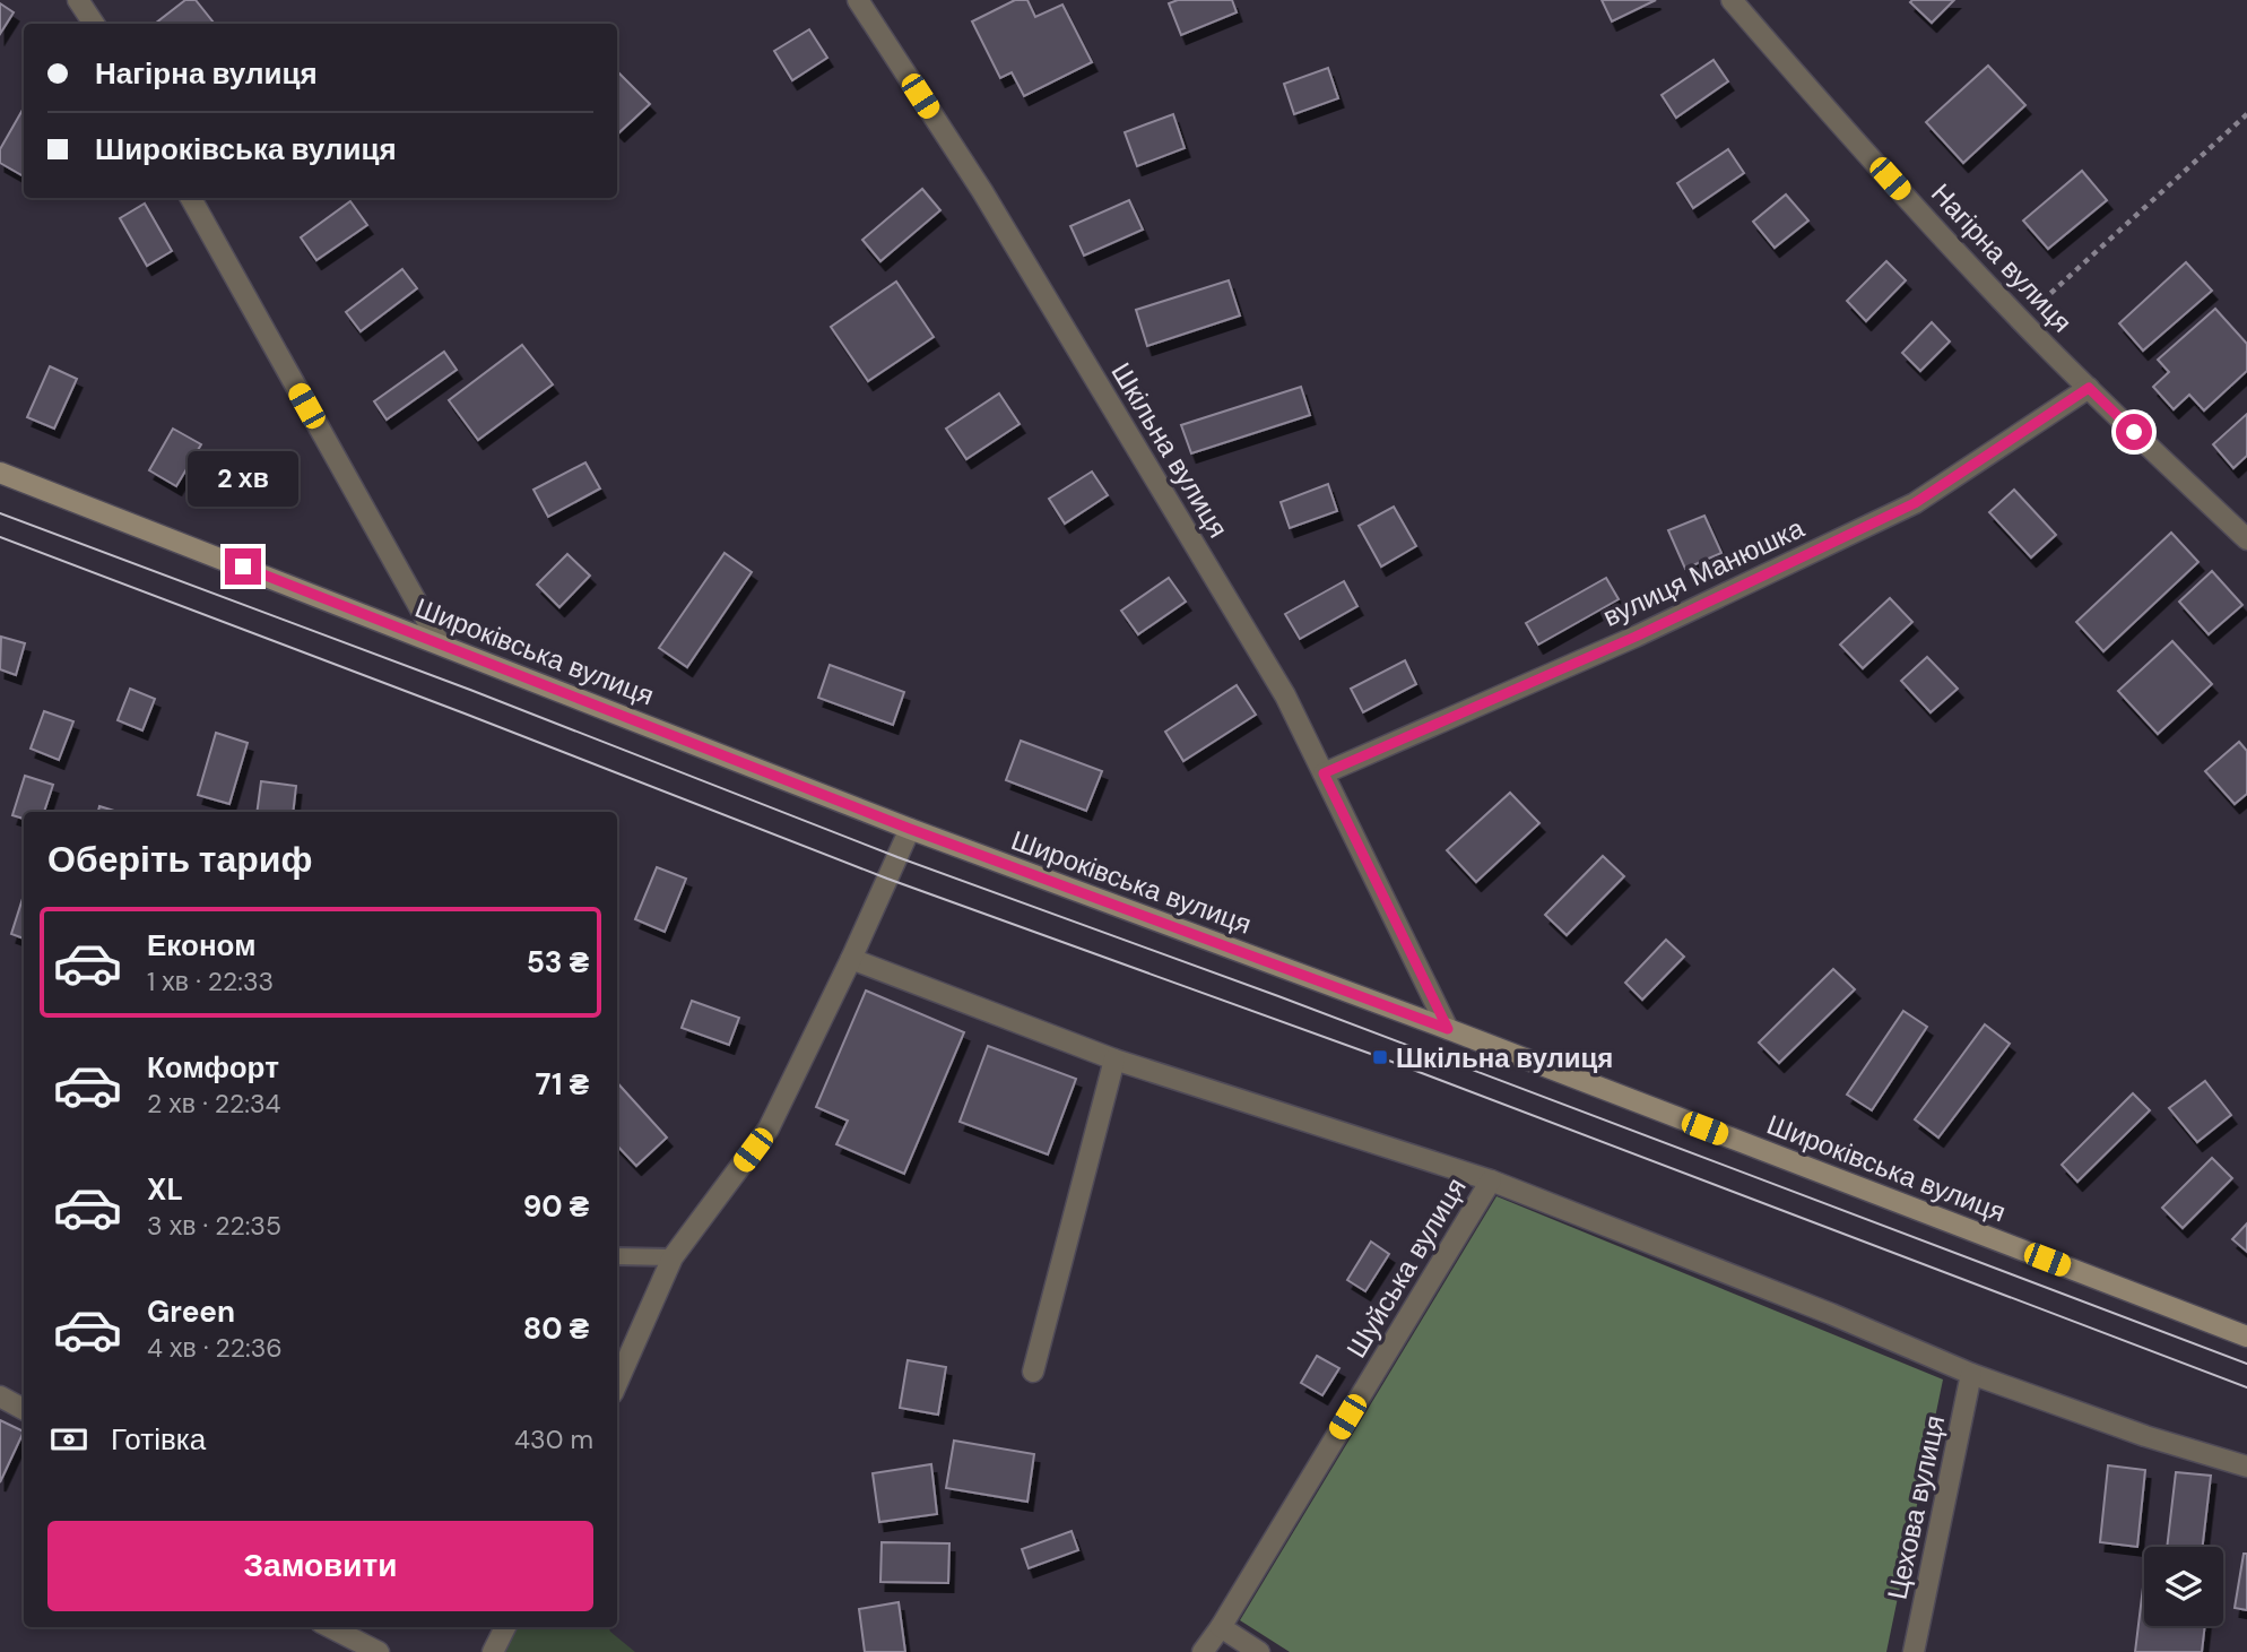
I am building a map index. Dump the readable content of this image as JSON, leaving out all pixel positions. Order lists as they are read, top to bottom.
{
  "streets": {
    "main road": ["Широківська вулиця"],
    "street": [
      "Нагірна вулиця",
      "Шкільна вулиця",
      "вулиця Манюшка",
      "Шуйська вулиця",
      "Цехова вулиця"
    ]
  },
  "crossings": [
    ["Нагірна вулиця", "вулиця Манюшка"],
    ["Шкільна вулиця", "вулиця Манюшка"],
    ["Шкільна вулиця", "Широківська вулиця"]
  ],
  "places": {
    "transit": ["Шкільна вулиця"]
  },
  "page": {
    "banner": ["Нагірна вулиця", "Широківська вулиця"],
    "bubble": "2 хв",
    "heading": "Оберіть тариф",
    "list": [
      {
        "name": "Економ",
        "note": "1 хв · 22:33",
        "value": "53 ₴"
      },
      {
        "name": "Комфорт",
        "note": "2 хв · 22:34",
        "value": "71 ₴"
      },
      {
        "name": "XL",
        "note": "3 хв · 22:35",
        "value": "90 ₴"
      },
      {
        "name": "Green",
        "note": "4 хв · 22:36",
        "value": "80 ₴"
      }
    ],
    "pay": ["Готівка", "430 m"],
    "buttons": "Замовити"
  }
}
